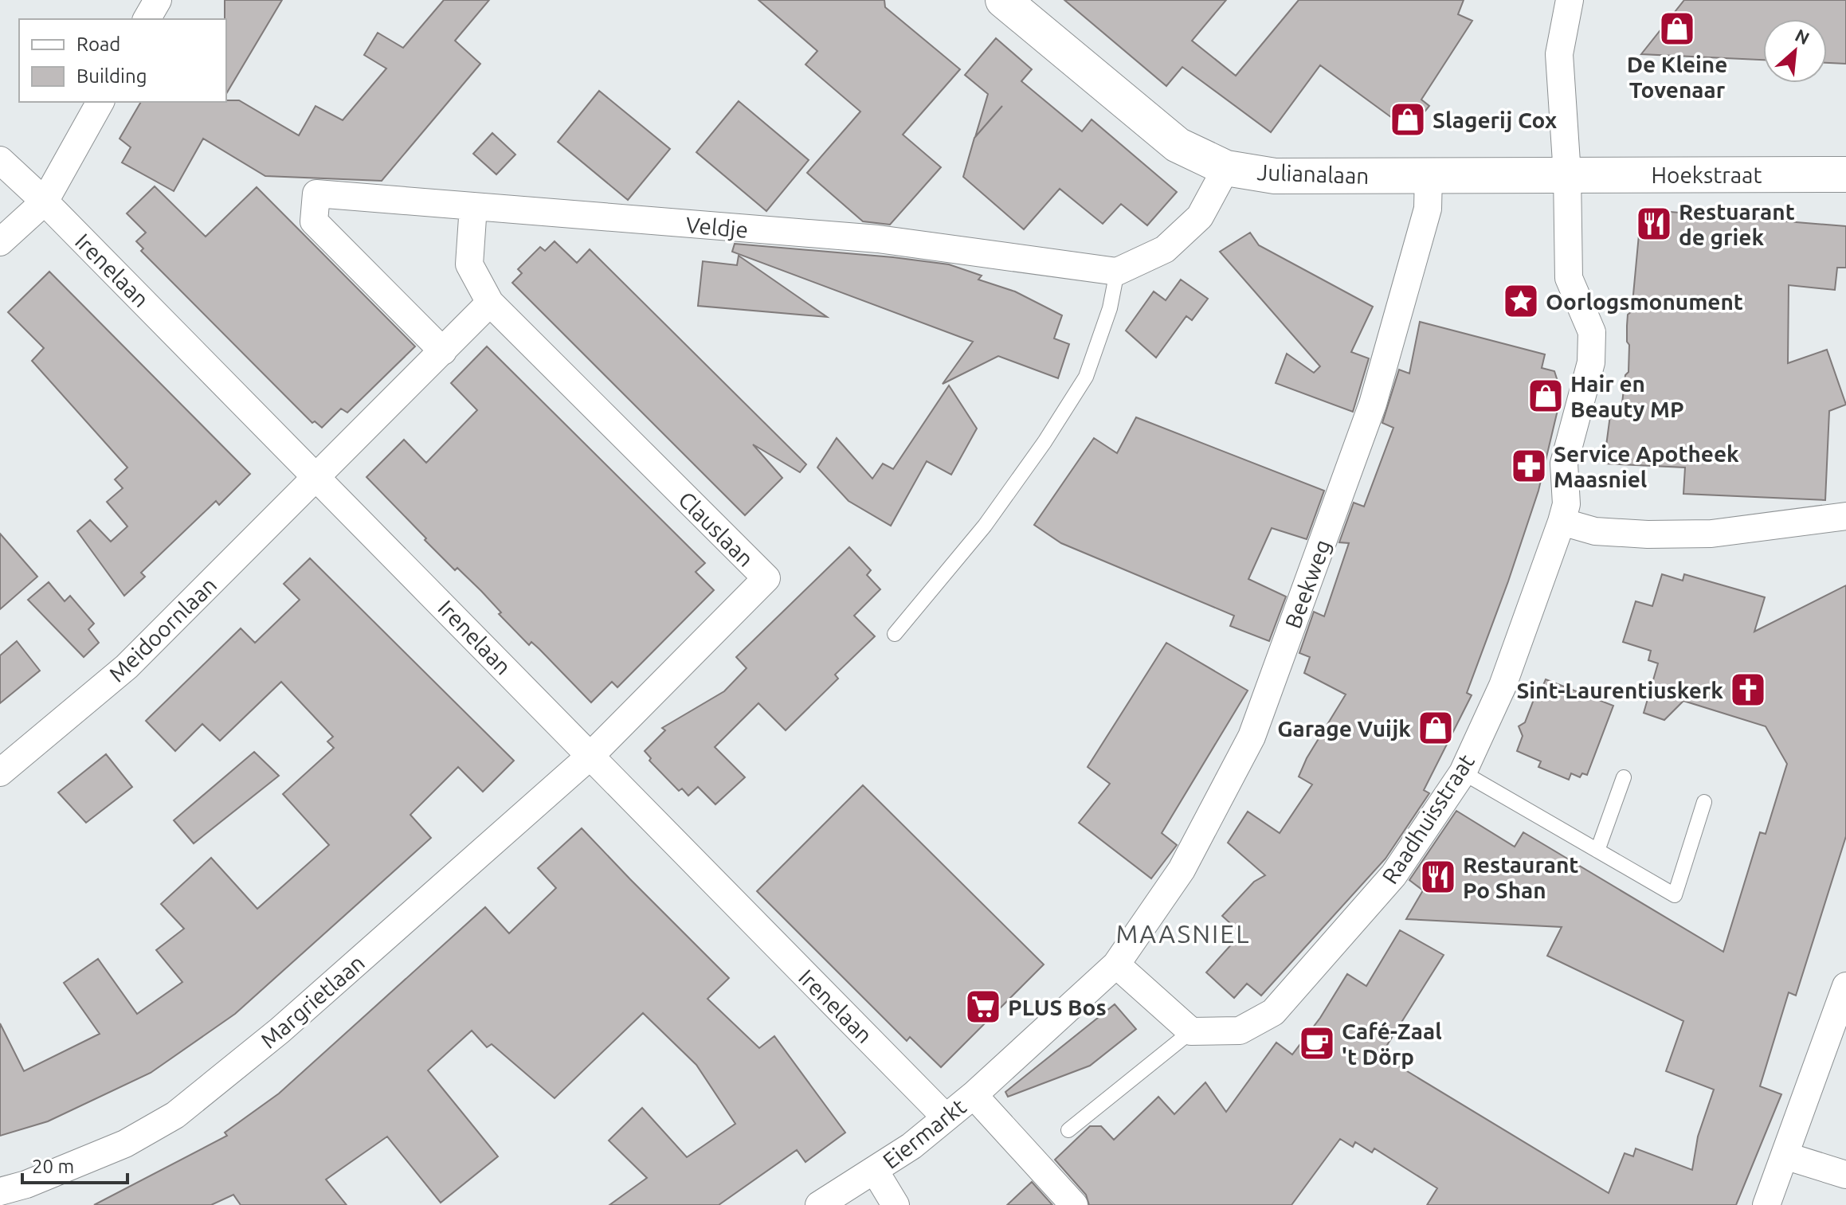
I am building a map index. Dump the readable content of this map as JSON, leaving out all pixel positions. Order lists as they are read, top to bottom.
{
  "streets": {
    "street": [
      "Julianalaan",
      "Hoekstraat",
      "Veldje",
      "Irenelaan",
      "Clauslaan",
      "Beekweg",
      "Meidoornlaan",
      "Raadhuisstraat",
      "Margrietlaan",
      "Eiermarkt"
    ]
  },
  "crossings": [
    ["Julianalaan", "Hoekstraat"],
    ["Julianalaan", "Beekweg"],
    ["Julianalaan", "Raadhuisstraat"],
    ["Hoekstraat", "Raadhuisstraat"],
    ["Veldje", "Clauslaan"],
    ["Irenelaan", "Clauslaan"],
    ["Irenelaan", "Meidoornlaan"],
    ["Irenelaan", "Margrietlaan"],
    ["Irenelaan", "Eiermarkt"],
    ["Clauslaan", "Margrietlaan"],
    ["Beekweg", "Eiermarkt"]
  ],
  "districts": ["MAASNIEL"],
  "places": {
    "shop": [
      "De Kleine Tovenaar",
      "Slagerij Cox",
      "Hair en Beauty MP",
      "Garage Vuijk"
    ],
    "restaurant": ["Restuarant de griek", "Restaurant Po Shan"],
    "place": ["Oorlogsmonument"],
    "pharmacy": ["Service Apotheek Maasniel"],
    "church": ["Sint-Laurentiuskerk"],
    "supermarket": ["PLUS Bos"],
    "cafe": ["Café-Zaal 't Dörp"]
  },
  "legend": ["Road", "Building"],
  "scale_bar": "20 m",
  "north": "top right"
}
